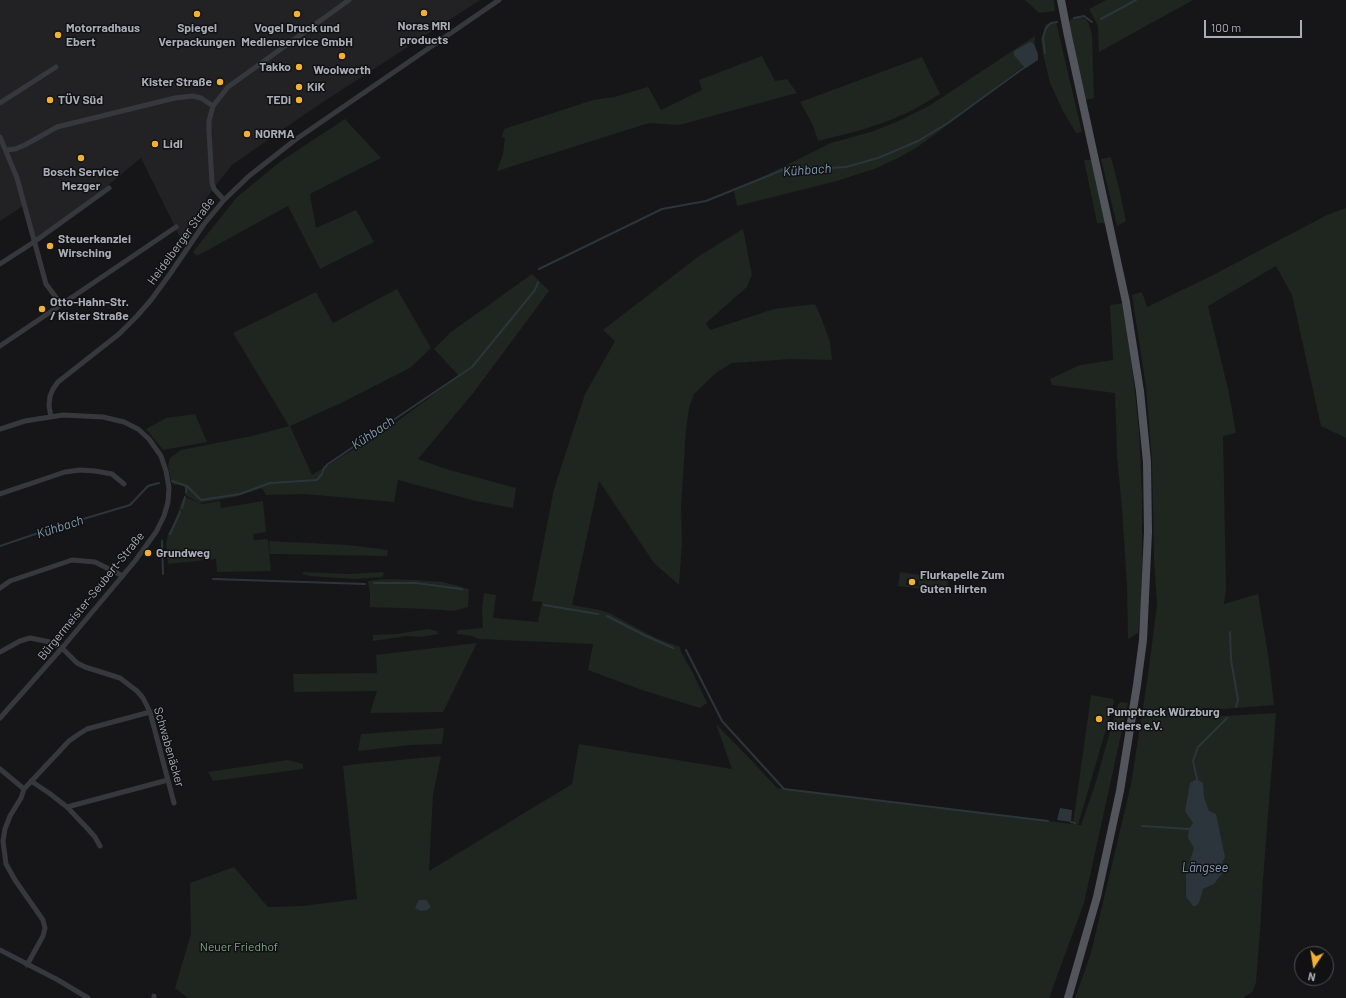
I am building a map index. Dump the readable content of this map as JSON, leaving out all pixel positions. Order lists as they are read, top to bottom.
{
  "streets": {
    "street": ["Heidelberger Straße", "Bürgermeister-Seubert-Straße", "Schwabenäcker"]
  },
  "crossings": [
    ["Heidelberger Straße", "Bürgermeister-Seubert-Straße"],
    ["Bürgermeister-Seubert-Straße", "Schwabenäcker"]
  ],
  "water": ["Kühbach", "Längsee"],
  "parks": ["Neuer Friedhof"],
  "places": [
    "Noras MRI products",
    "Spiegel Verpackungen",
    "Vogel Druck und Medienservice GmbH",
    "Motorradhaus Ebert",
    "Woolworth",
    "Takko",
    "Kister Straße",
    "KiK",
    "TÜV Süd",
    "TEDi",
    "NORMA",
    "Lidl",
    "Bosch Service Mezger",
    "Steuerkanzlei Wirsching",
    "Otto-Hahn-Str. / Kister Straße",
    "Grundweg",
    "Flurkapelle Zum Guten Hirten",
    "Pumptrack Würzburg Riders e.V."
  ],
  "scale_bar": "100 m",
  "north": "bottom"
}
